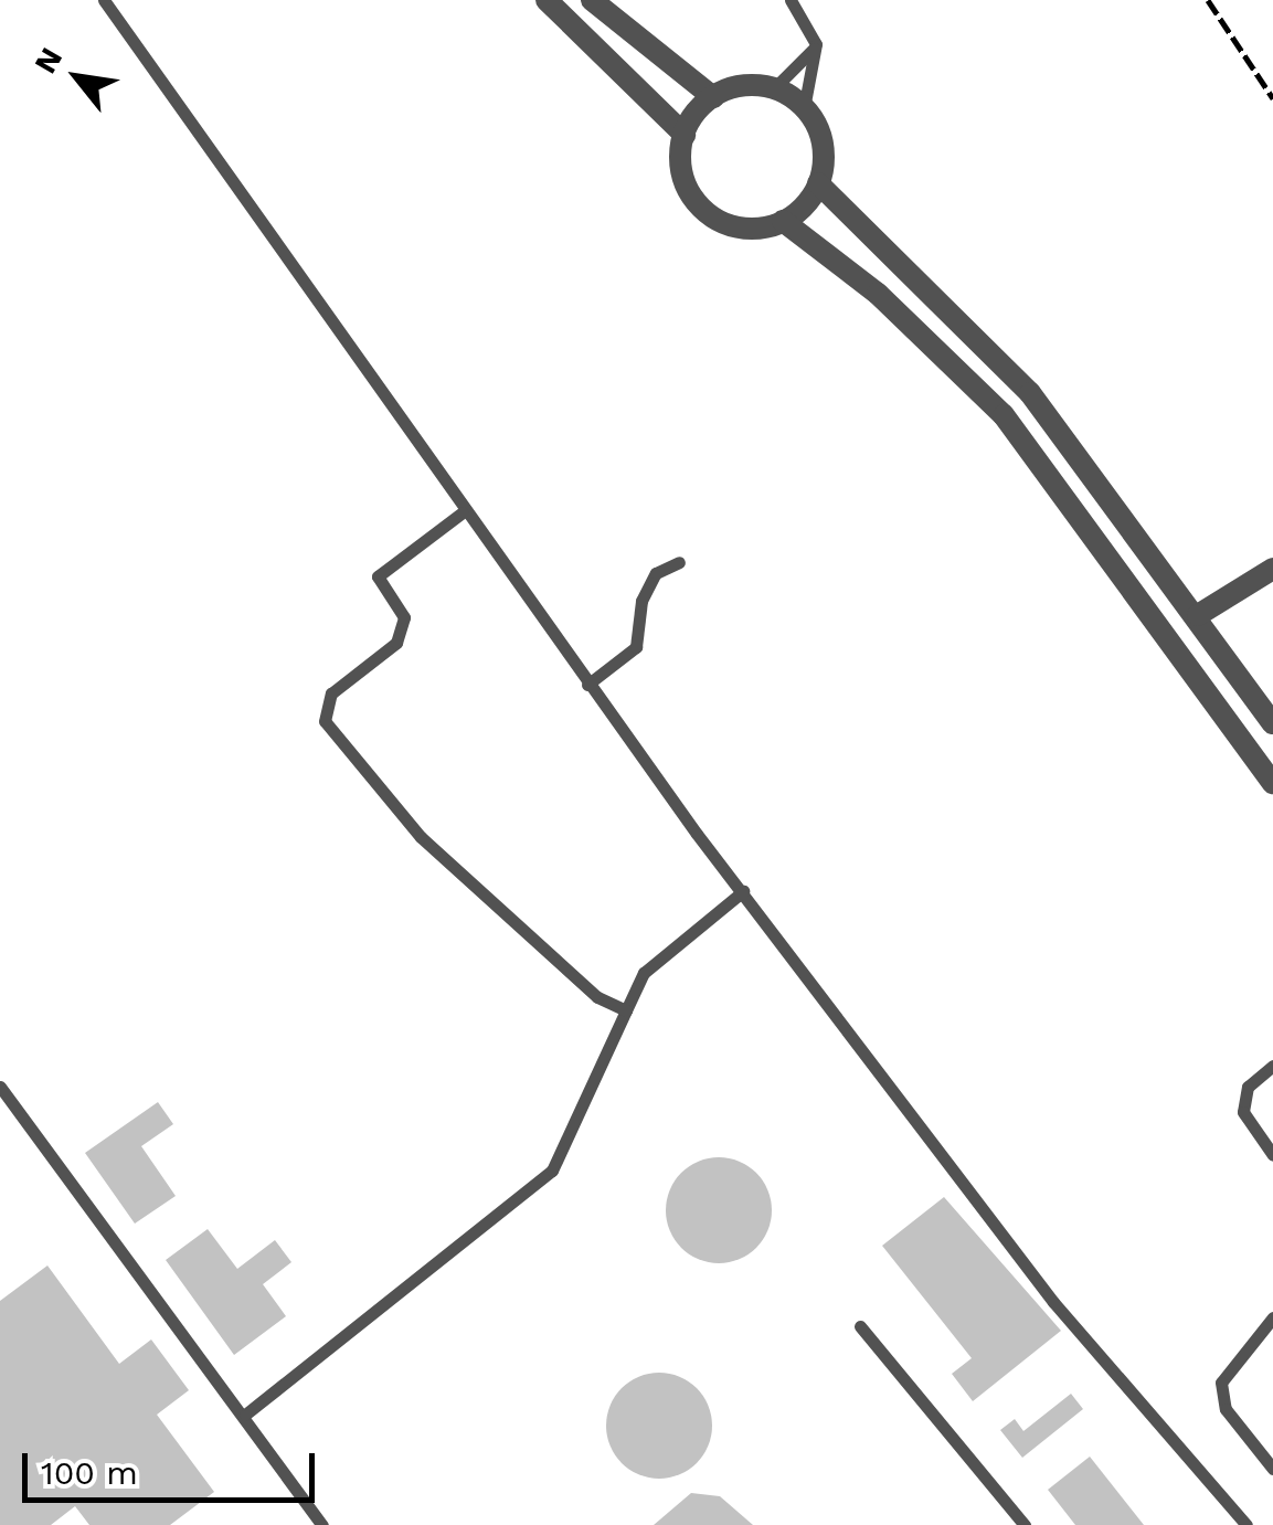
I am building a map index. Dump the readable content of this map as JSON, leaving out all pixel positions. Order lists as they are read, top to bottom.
{
  "scale_bar": "100 m",
  "north": "top left"
}
